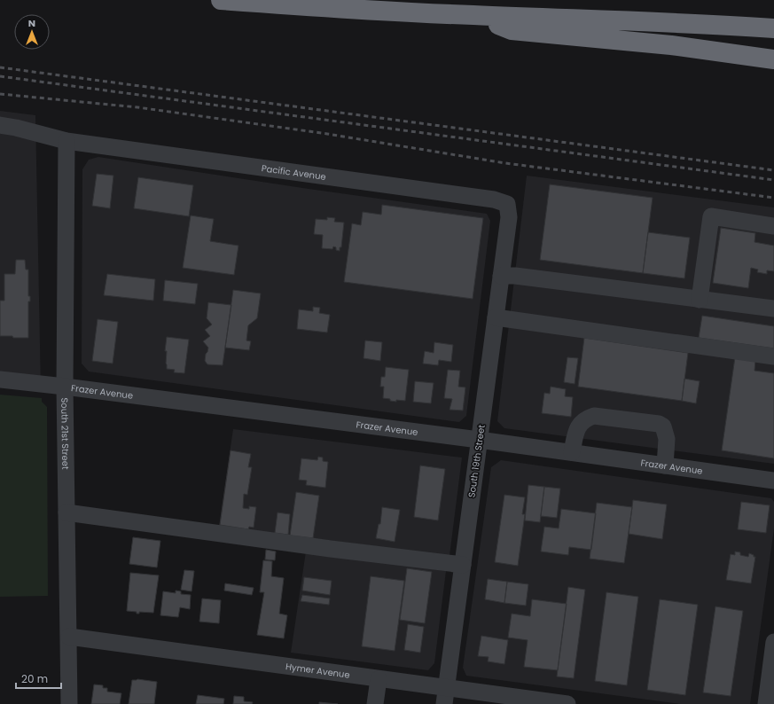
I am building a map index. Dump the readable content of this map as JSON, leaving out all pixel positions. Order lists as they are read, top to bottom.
{
  "streets": {
    "street": [
      "Pacific Avenue",
      "Frazer Avenue",
      "South 21st Street",
      "South 19th Street",
      "Hymer Avenue"
    ]
  },
  "crossings": [
    ["Pacific Avenue", "South 21st Street"],
    ["Pacific Avenue", "South 19th Street"],
    ["Frazer Avenue", "South 21st Street"],
    ["Frazer Avenue", "South 19th Street"],
    ["South 21st Street", "Hymer Avenue"],
    ["South 19th Street", "Hymer Avenue"]
  ],
  "scale_bar": "20 m",
  "north": "top"
}
